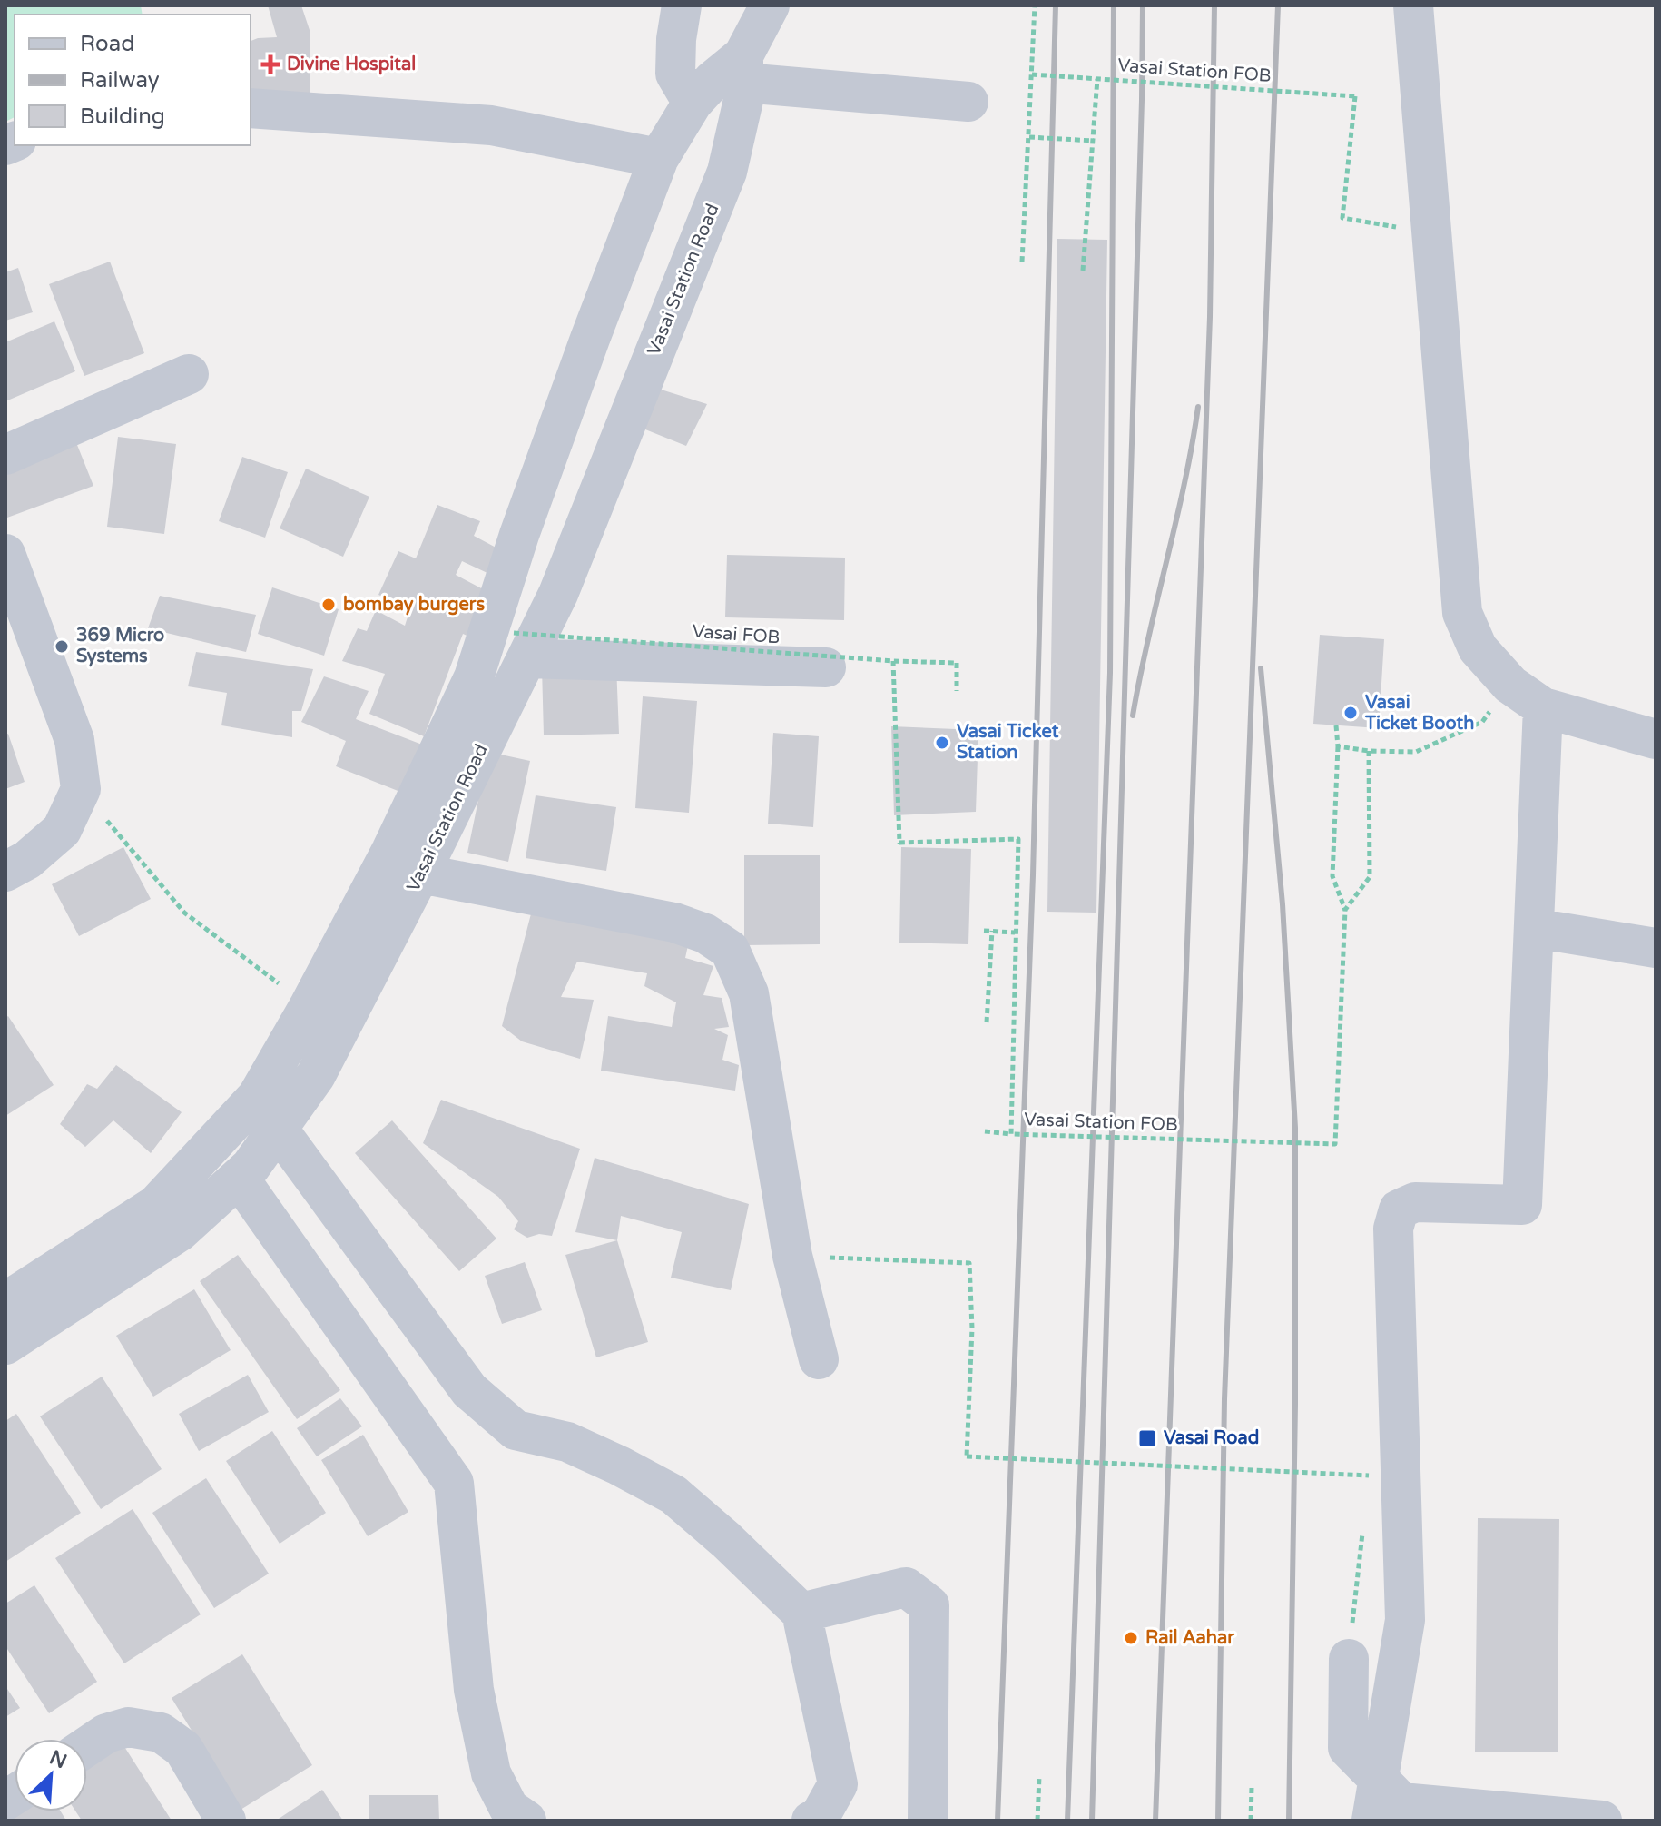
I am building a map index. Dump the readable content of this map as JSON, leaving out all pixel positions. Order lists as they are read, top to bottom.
{
  "streets": {
    "street": ["Vasai Station Road"],
    "path": ["Vasai Station FOB", "Vasai FOB"]
  },
  "crossings": [
    ["Vasai Station FOB", "Vasai FOB"],
    ["Vasai Station Road", "Vasai FOB"]
  ],
  "places": {
    "health": ["Divine Hospital"],
    "other": [
      "bombay burgers",
      "369 Micro Systems",
      "Vasai Ticket Booth",
      "Vasai Ticket Station",
      "Rail Aahar"
    ],
    "transit": ["Vasai Road"]
  },
  "legend": ["Road", "Railway", "Building"],
  "north": "top right"
}
